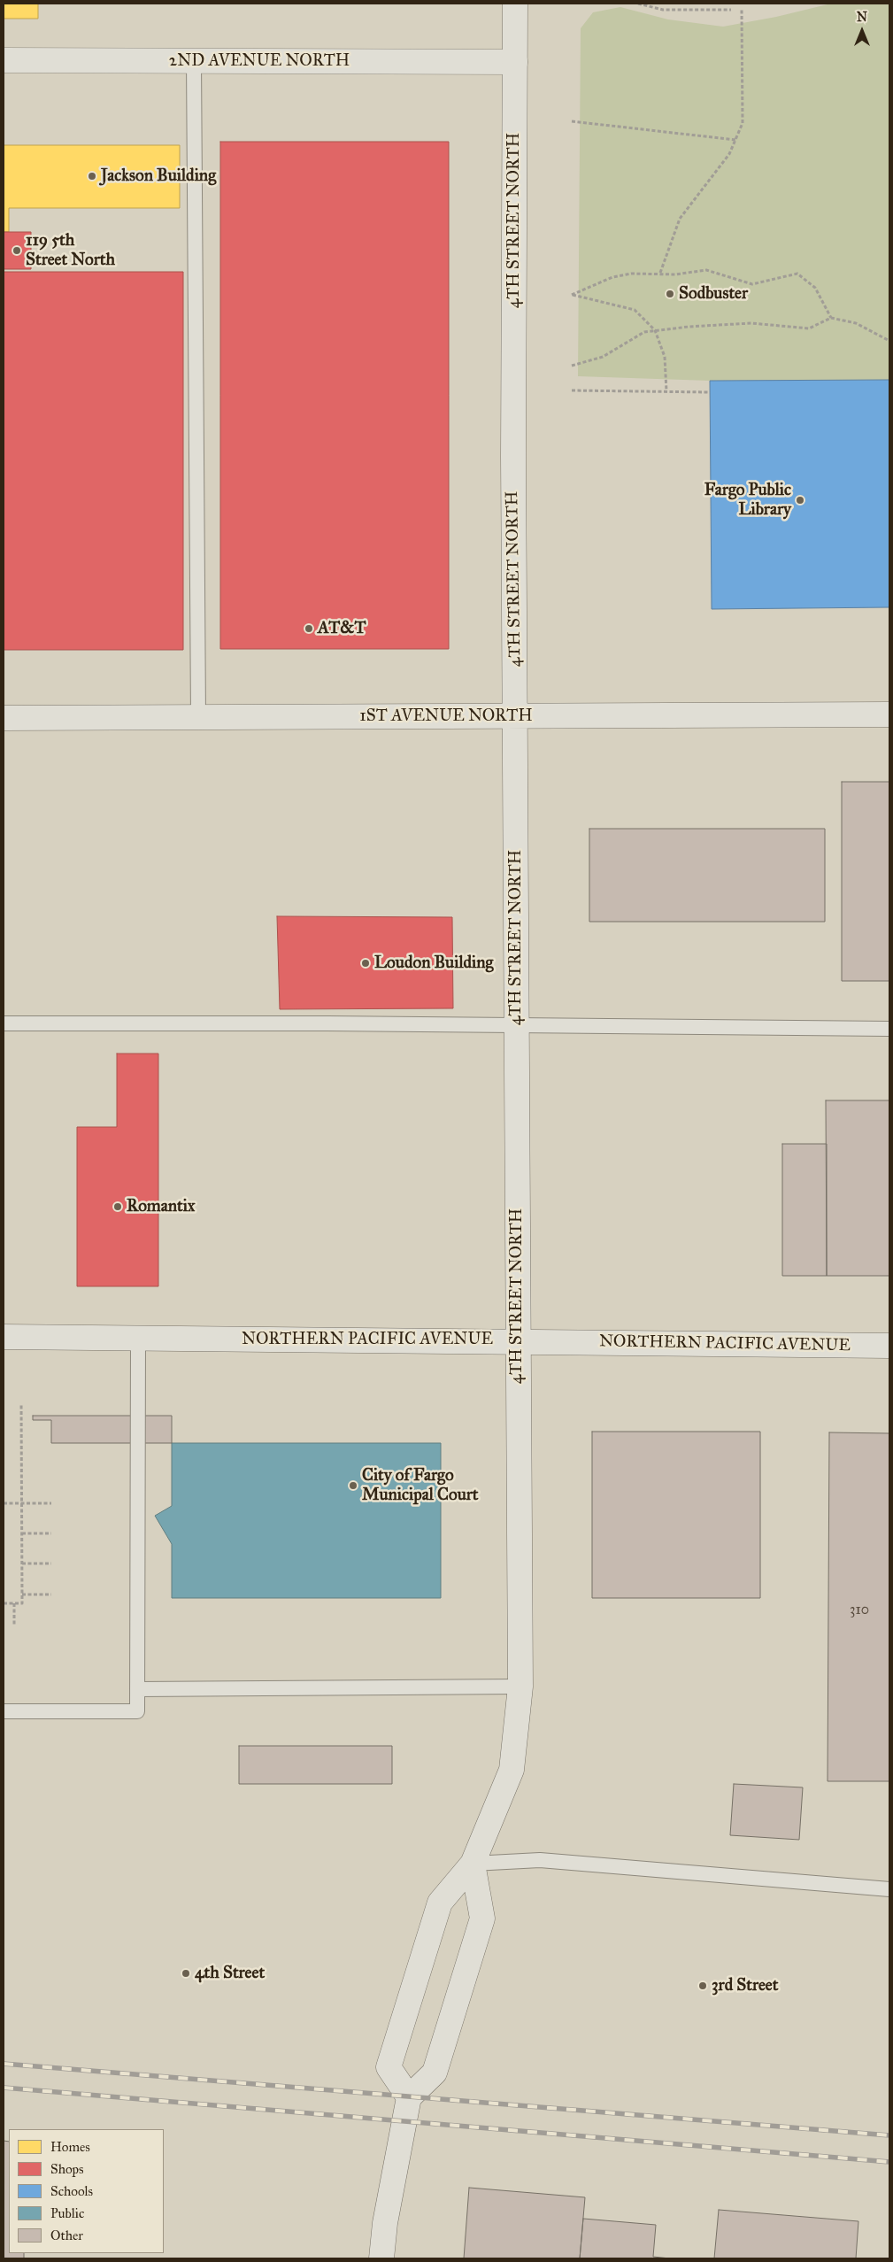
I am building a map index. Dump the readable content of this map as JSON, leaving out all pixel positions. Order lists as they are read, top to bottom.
{
  "streets": {
    "street": [
      "2ND AVENUE NORTH",
      "4TH STREET NORTH",
      "1ST AVENUE NORTH",
      "NORTHERN PACIFIC AVENUE"
    ]
  },
  "crossings": [
    ["2ND AVENUE NORTH", "4TH STREET NORTH"],
    ["4TH STREET NORTH", "1ST AVENUE NORTH"],
    ["4TH STREET NORTH", "NORTHERN PACIFIC AVENUE"]
  ],
  "places": [
    "Jackson Building",
    "119 5th Street North",
    "Sodbuster",
    "Fargo Public Library",
    "AT&T",
    "Loudon Building",
    "Romantix",
    "City of Fargo Municipal Court",
    "4th Street",
    "3rd Street"
  ],
  "house_numbers": ["310"],
  "legend": [
    "Homes",
    "Shops",
    "Schools",
    "Public",
    "Other"
  ],
  "north": "top"
}
